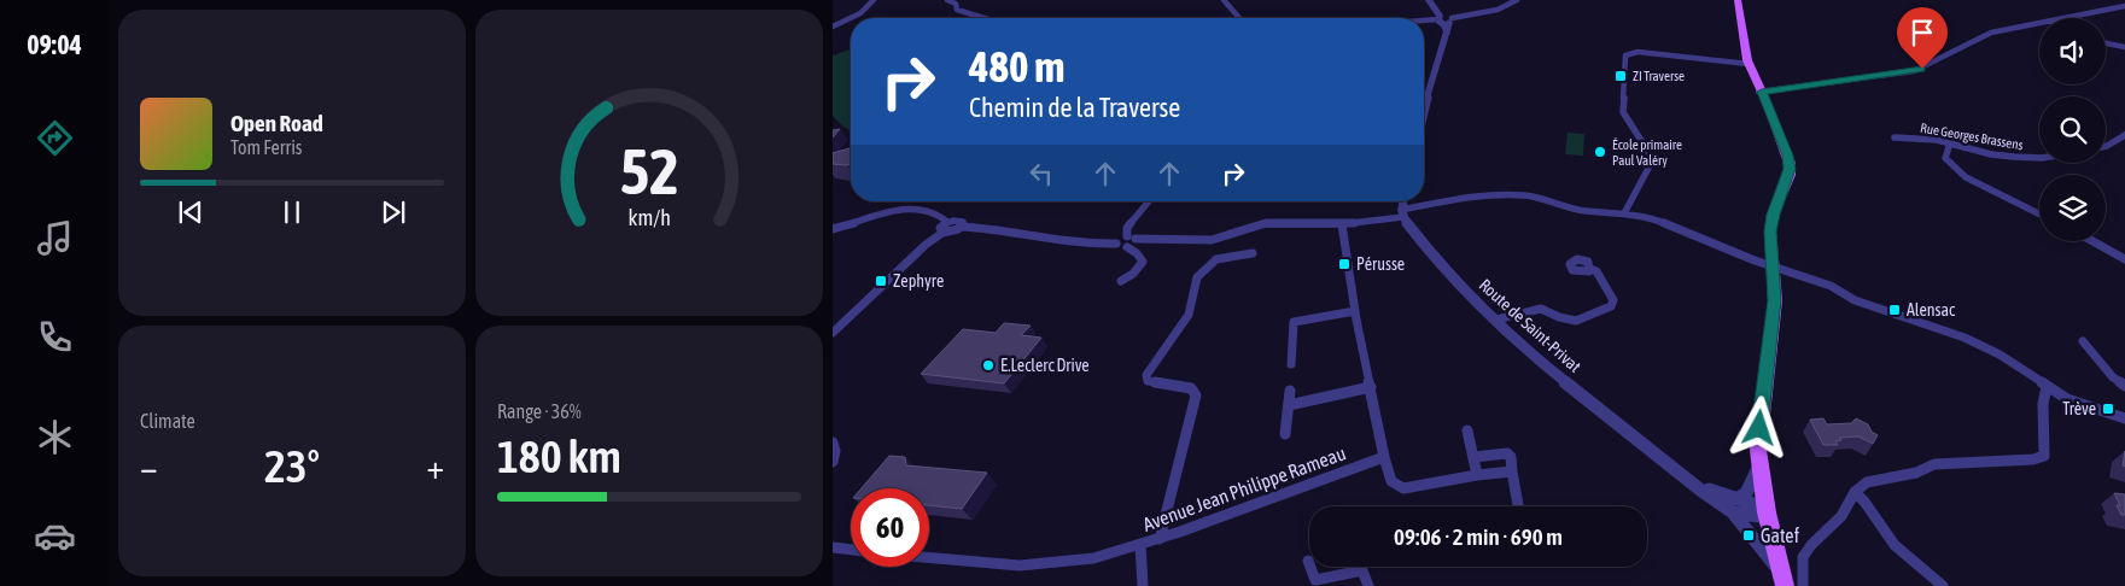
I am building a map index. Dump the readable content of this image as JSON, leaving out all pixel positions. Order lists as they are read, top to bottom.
{
  "streets": {
    "street": ["Rue Georges Brassens", "Route de Saint-Privat", "Avenue Jean Philippe Rameau"]
  },
  "places": {
    "transit": [
      "ZI Traverse",
      "Pérusse",
      "Zephyre",
      "Alensac",
      "Trève",
      "Gatef"
    ],
    "other": ["École primaire Paul Valéry", "E.Leclerc Drive"]
  },
  "page": {
    "tabs": "09:04",
    "turn": ["480 m", "Chemin de la Traverse"],
    "song": ["Open Road", "Tom Ferris"],
    "tile": [
      "Climate",
      ["Range · 36%", "180 km"]
    ],
    "heat": ["−", "23°", "+"],
    "limit": "60",
    "trip": "09:06 · 2 min · 690 m",
    "gauge": ["52", "km/h"]
  }
}
